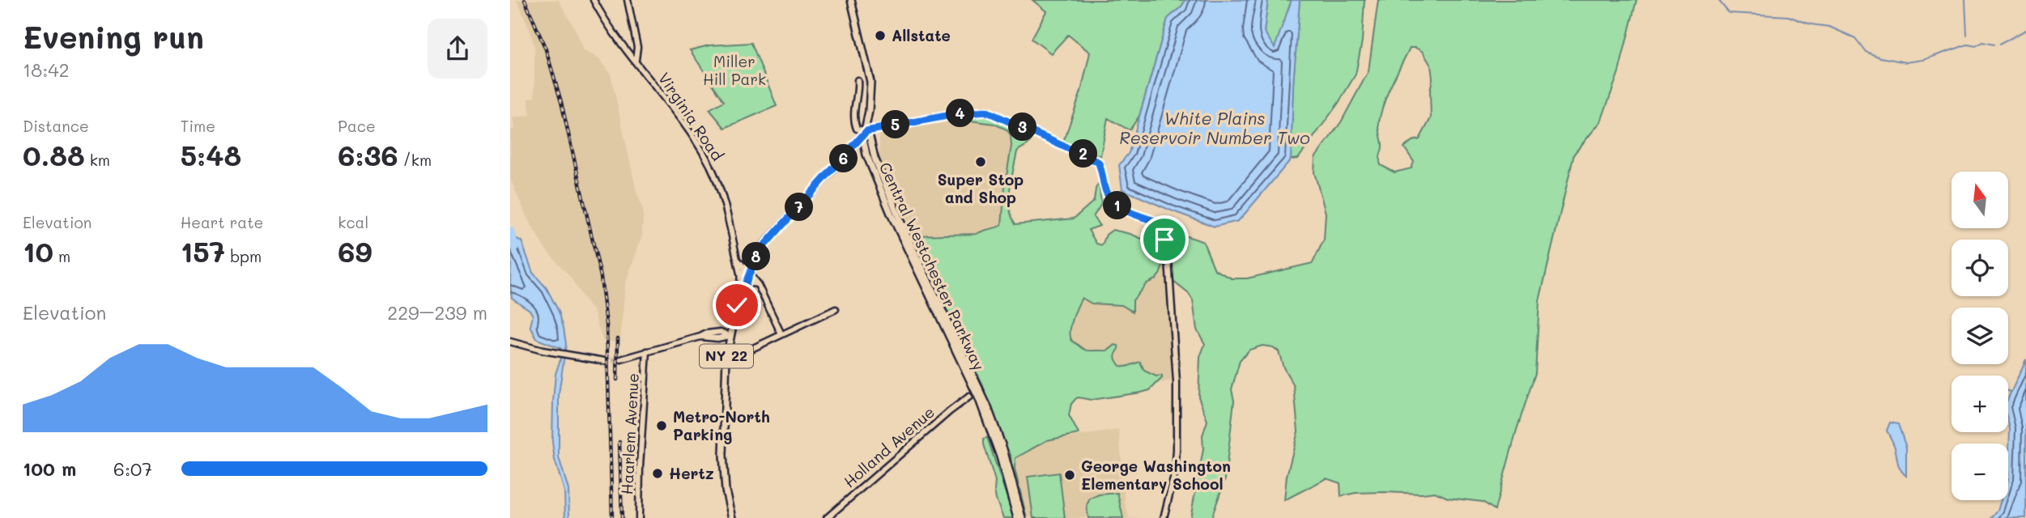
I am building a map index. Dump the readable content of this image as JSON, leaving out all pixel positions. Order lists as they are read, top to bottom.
{
  "streets": {
    "main road": ["Central Westchester Parkway", "NY 22"],
    "street": ["Virginia Road", "Haarlem Avenue", "Holland Avenue"]
  },
  "crossings": [
    ["Virginia Road", "NY 22"],
    ["Central Westchester Parkway", "NY 22"]
  ],
  "water": ["White Plains Reservoir Number Two"],
  "parks": ["Miller Hill Park"],
  "places": [
    "Allstate",
    "Super Stop and Shop",
    "Metro-North Parking",
    "Hertz",
    "George Washington Elementary School"
  ],
  "north": "top",
  "page": {
    "heading": ["Evening run", "18:42"],
    "stats": [
      ["Distance", "0.88 km"],
      ["Time", "5:48"],
      ["Pace", "6:36 /km"],
      ["Elevation", "10 m"],
      ["Heart rate", "157 bpm"],
      ["kcal", "69"]
    ],
    "pins": [
      "4",
      "5",
      "3",
      "2",
      "6",
      "1",
      "7",
      "8"
    ],
    "map_buttons": ["+", "−"],
    "chart": ["Elevation", "229–239 m"],
    "list": [
      {
        "name": "100 m",
        "note": "6:07"
      }
    ]
  }
}
